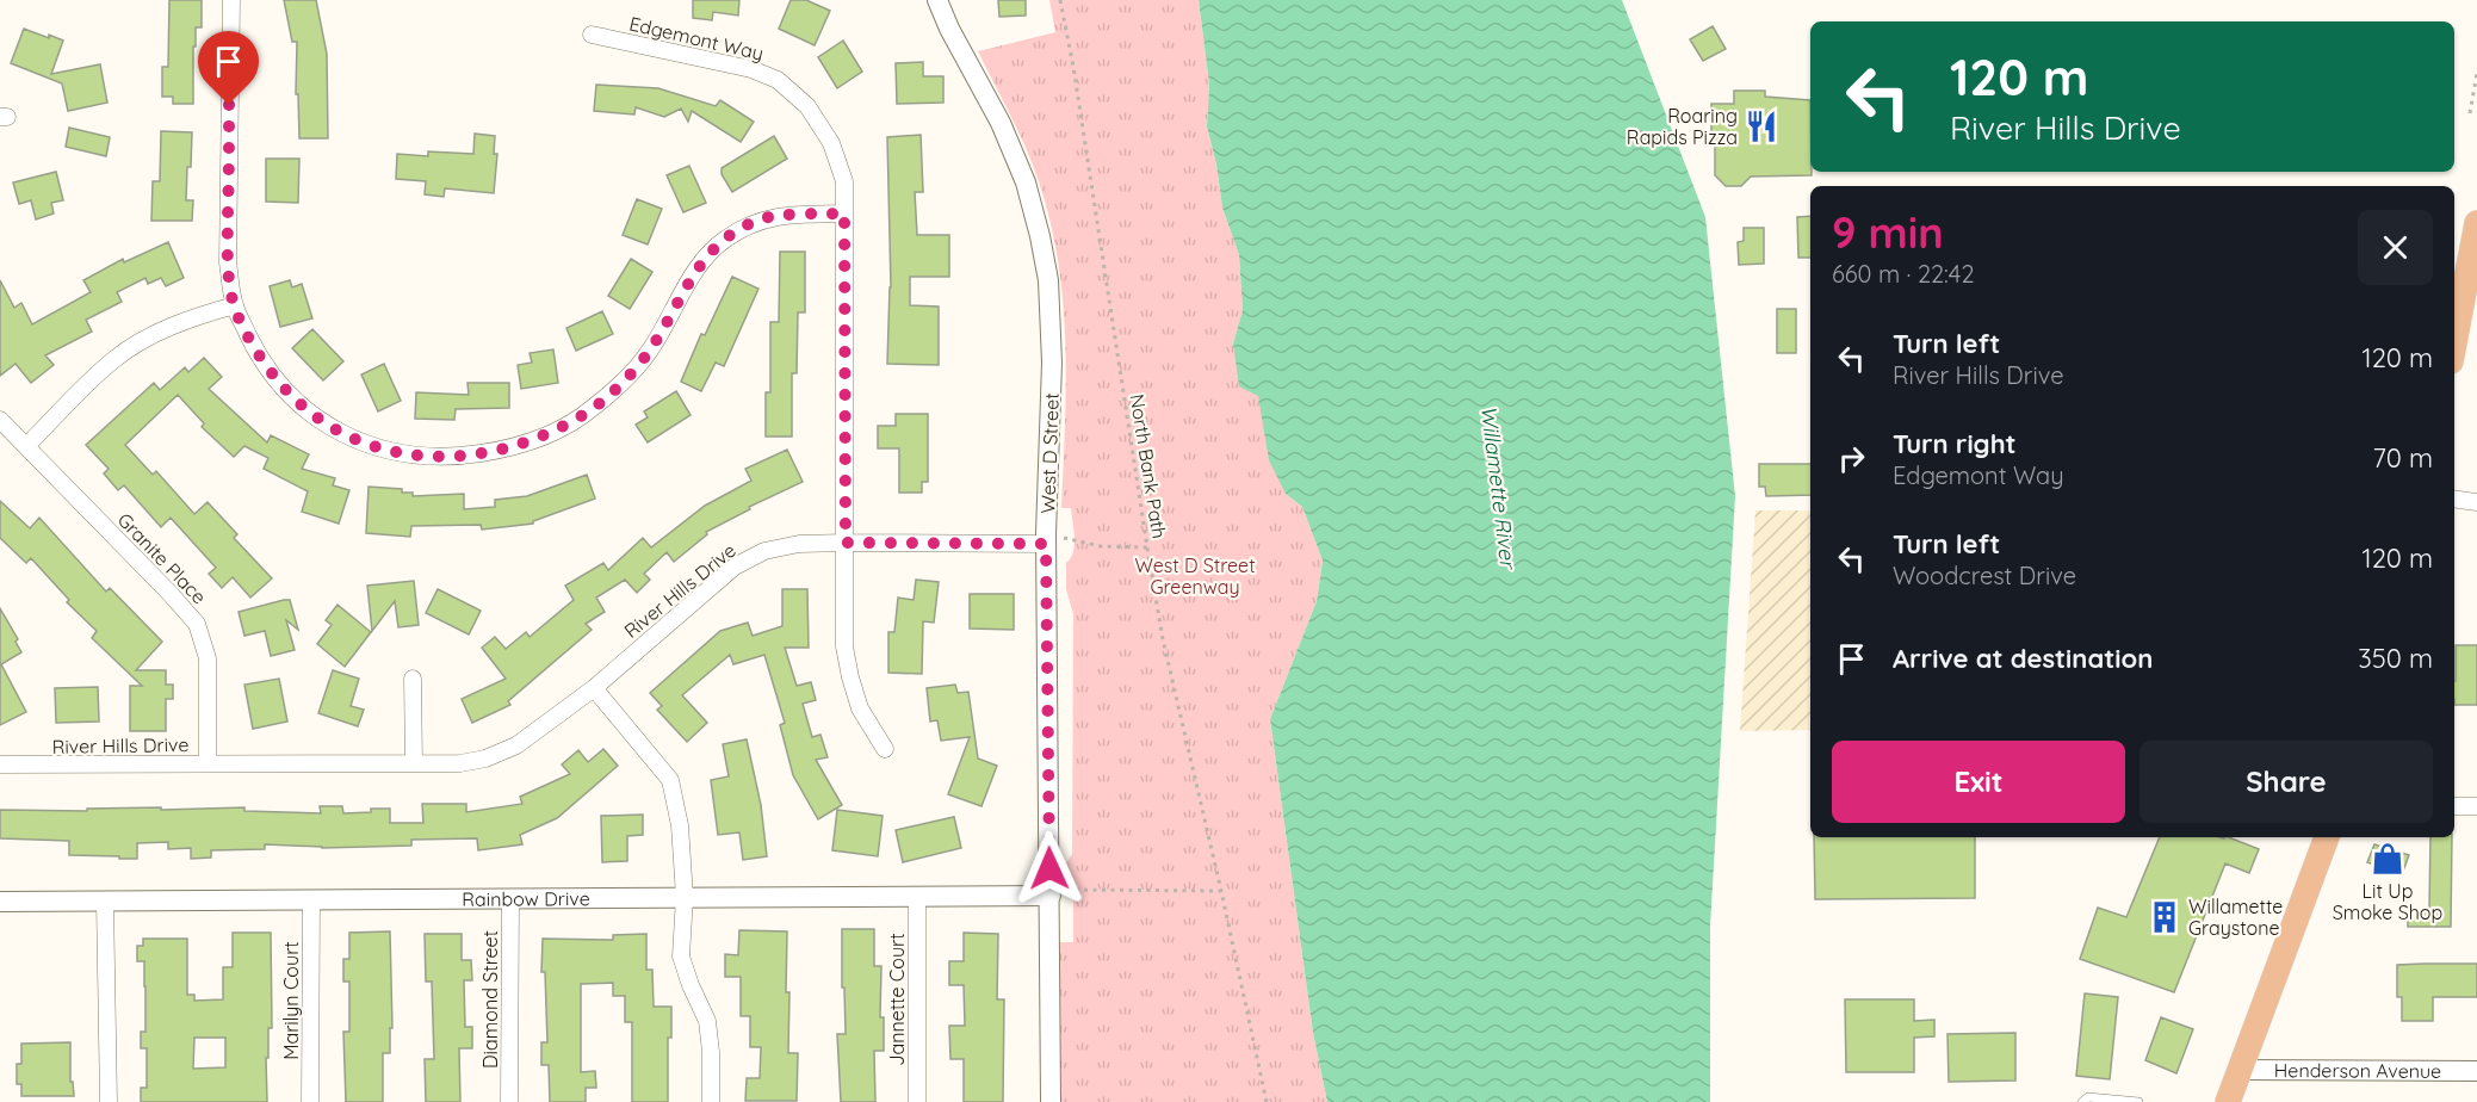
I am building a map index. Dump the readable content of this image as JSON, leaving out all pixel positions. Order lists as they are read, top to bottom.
{
  "streets": {
    "street": [
      "Edgemont Way",
      "West D Street",
      "Granite Place",
      "River Hills Drive",
      "Rainbow Drive",
      "Diamond Street",
      "Jannette Court",
      "Marilyn Court",
      "Henderson Avenue"
    ],
    "path": ["North Bank Path"]
  },
  "crossings": [
    ["Edgemont Way", "River Hills Drive"],
    ["West D Street", "River Hills Drive"],
    ["West D Street", "Rainbow Drive"],
    ["Granite Place", "River Hills Drive"],
    ["Rainbow Drive", "Diamond Street"],
    ["Rainbow Drive", "Jannette Court"],
    ["Rainbow Drive", "Marilyn Court"]
  ],
  "water": ["Willamette River"],
  "parks": ["West D Street Greenway"],
  "places": {
    "restaurant": ["Roaring Rapids Pizza"],
    "shop": ["Lit Up Smoke Shop"],
    "building": ["Willamette Graystone"]
  },
  "page": {
    "turn": ["120 m", "River Hills Drive"],
    "heading": ["9 min", "660 m · 22:42"],
    "list": [
      {
        "name": "Turn left",
        "note": "River Hills Drive",
        "value": "120 m"
      },
      {
        "name": "Turn right",
        "note": "Edgemont Way",
        "value": "70 m"
      },
      {
        "name": "Turn left",
        "note": "Woodcrest Drive",
        "value": "120 m"
      },
      {
        "name": "Arrive at destination",
        "value": "350 m"
      }
    ],
    "buttons": ["Exit", "Share"]
  }
}
